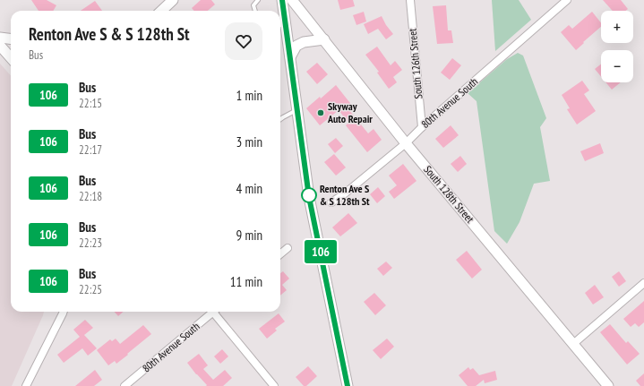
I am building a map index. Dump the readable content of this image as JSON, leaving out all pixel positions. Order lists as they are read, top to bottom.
{
  "streets": {
    "street": ["South 126th Street", "80th Avenue South", "South 128th Street"]
  },
  "crossings": [
    ["South 126th Street", "80th Avenue South"],
    ["80th Avenue South", "South 128th Street"]
  ],
  "places": ["Skyway Auto Repair", "Renton Ave S & S 128th St"],
  "lines": ["bus line 106"],
  "page": {
    "on_map": "106",
    "map_buttons": ["+", "−"],
    "heading": ["Renton Ave S & S 128th St", "Bus"],
    "list": [
      {
        "mark": "106",
        "name": "Bus",
        "note": "22:15",
        "value": "1 min"
      },
      {
        "mark": "106",
        "name": "Bus",
        "note": "22:17",
        "value": "3 min"
      },
      {
        "mark": "106",
        "name": "Bus",
        "note": "22:18",
        "value": "4 min"
      },
      {
        "mark": "106",
        "name": "Bus",
        "note": "22:23",
        "value": "9 min"
      },
      {
        "mark": "106",
        "name": "Bus",
        "note": "22:25",
        "value": "11 min"
      }
    ]
  }
}
